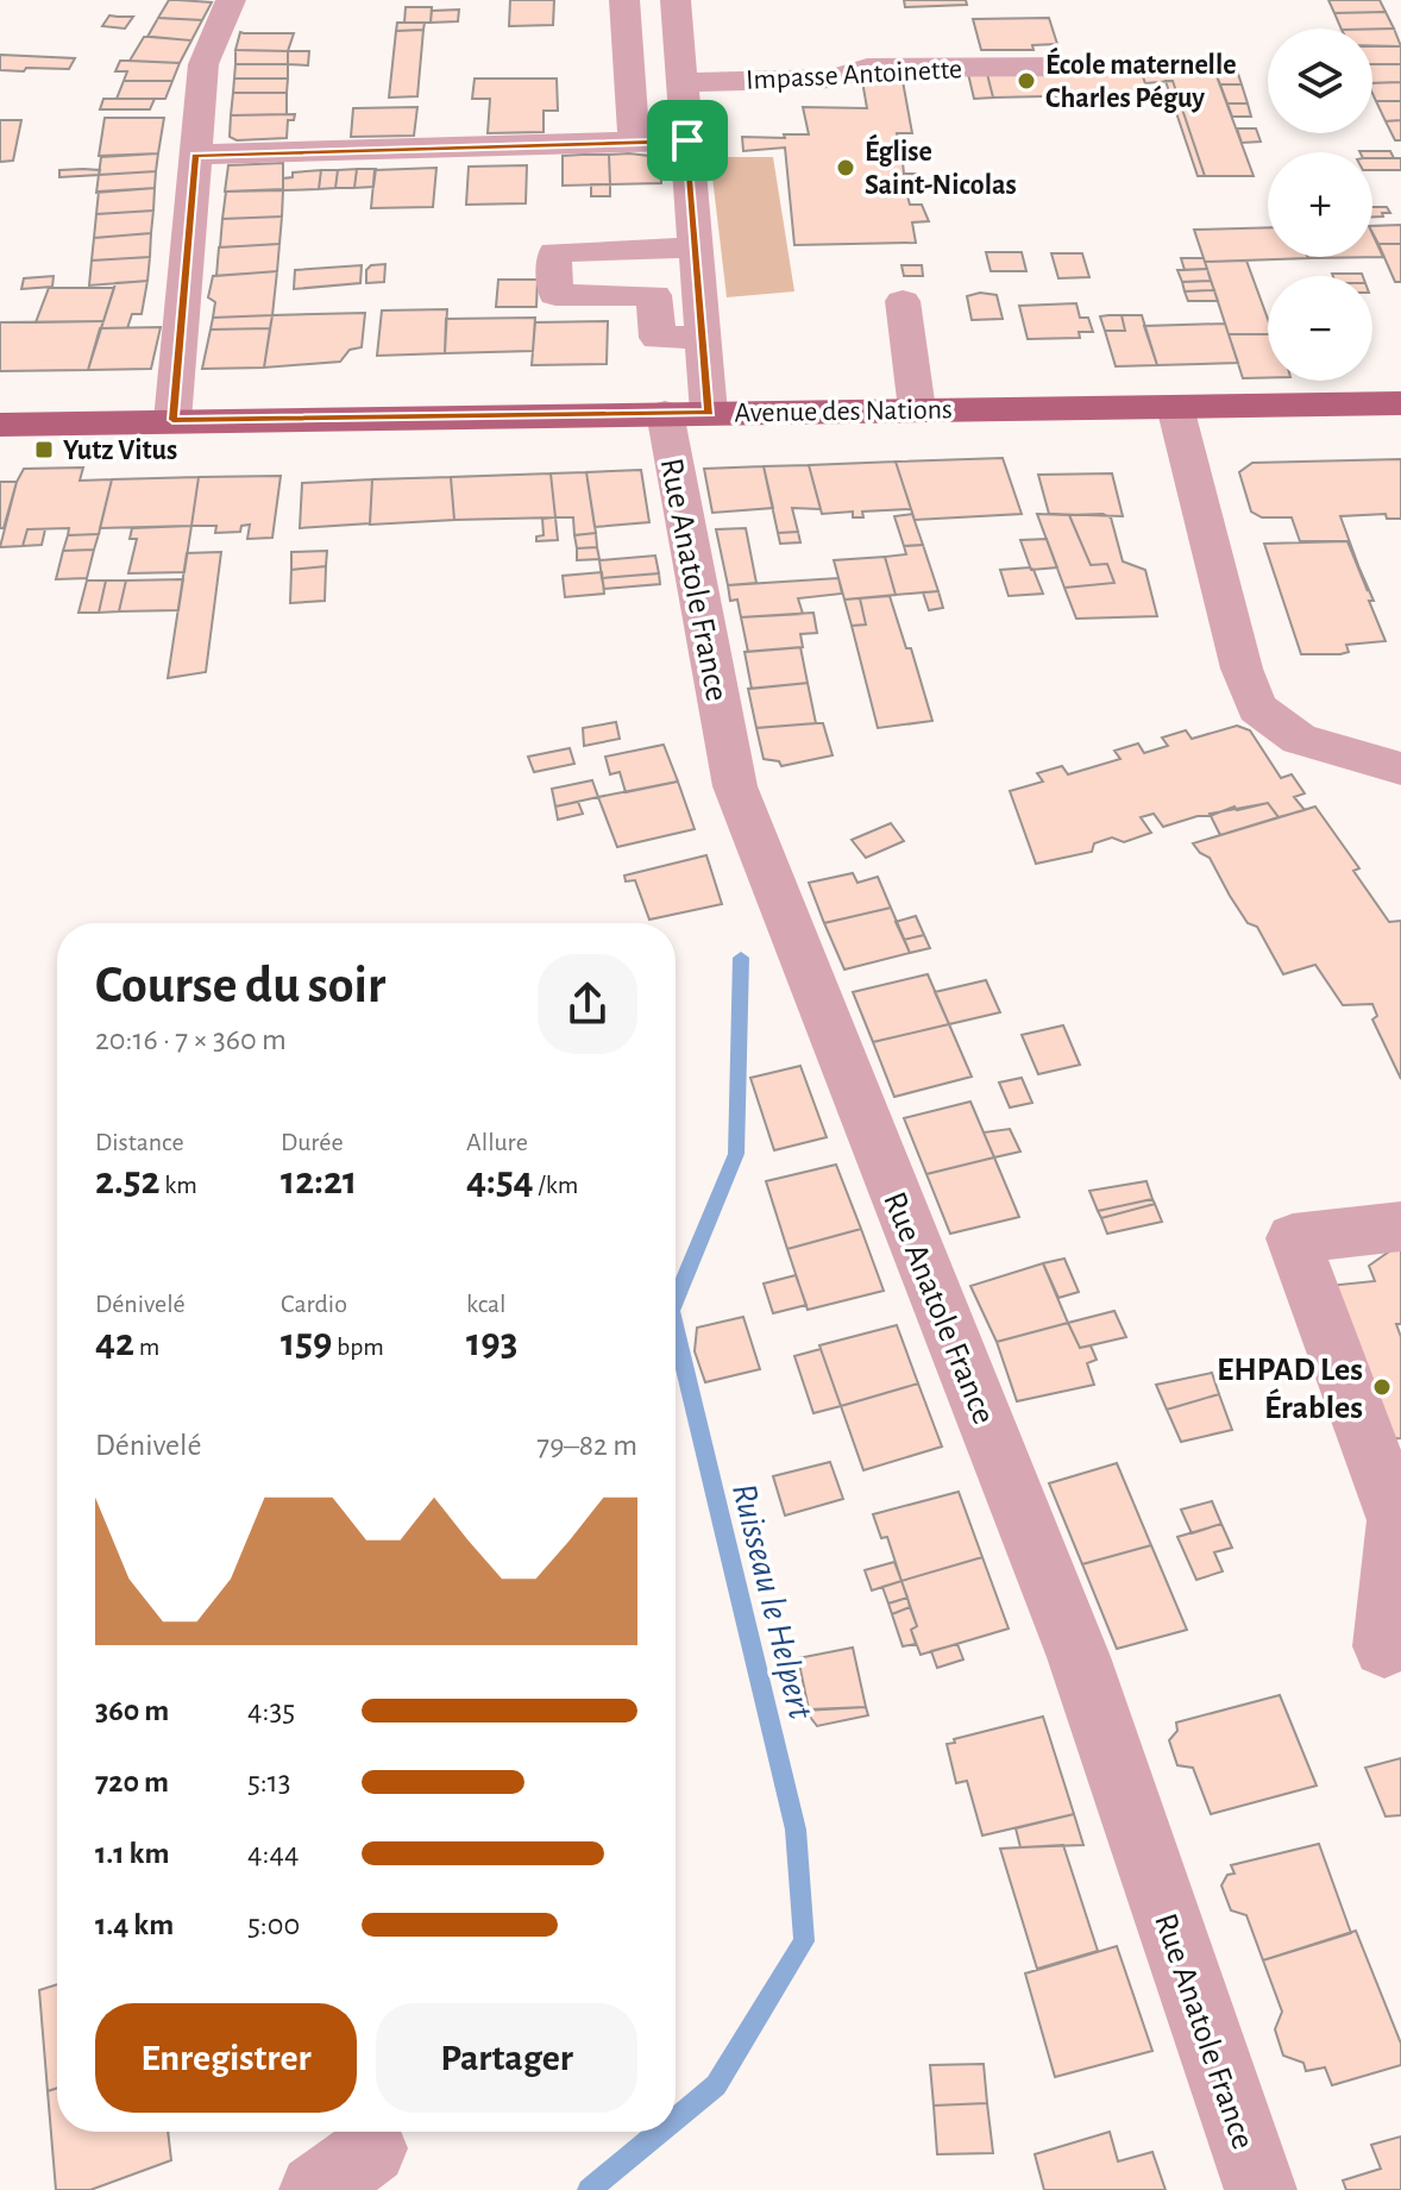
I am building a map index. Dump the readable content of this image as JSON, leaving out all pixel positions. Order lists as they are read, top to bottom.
{
  "streets": {
    "main road": ["Avenue des Nations"],
    "street": ["Impasse Antoinette", "Rue Anatole France"]
  },
  "crossings": [
    ["Impasse Antoinette", "Rue Anatole France"],
    ["Avenue des Nations", "Rue Anatole France"]
  ],
  "water": ["Ruisseau le Helpert"],
  "places": {
    "other": ["École maternelle Charles Péguy", "Église Saint-Nicolas", "EHPAD Les Érables"],
    "transit": ["Yutz Vitus"]
  },
  "page": {
    "map_buttons": ["+", "−"],
    "heading": ["Course du soir", "20:16 · 7 × 360 m"],
    "stats": [
      ["Distance", "2.52 km"],
      ["Durée", "12:21"],
      ["Allure", "4:54 /km"],
      ["Dénivelé", "42 m"],
      ["Cardio", "159 bpm"],
      ["kcal", "193"]
    ],
    "chart": ["Dénivelé", "79–82 m"],
    "list": [
      {
        "name": "360 m",
        "note": "4:35"
      },
      {
        "name": "720 m",
        "note": "5:13"
      },
      {
        "name": "1.1 km",
        "note": "4:44"
      },
      {
        "name": "1.4 km",
        "note": "5:00"
      }
    ],
    "buttons": ["Enregistrer", "Partager"]
  }
}
